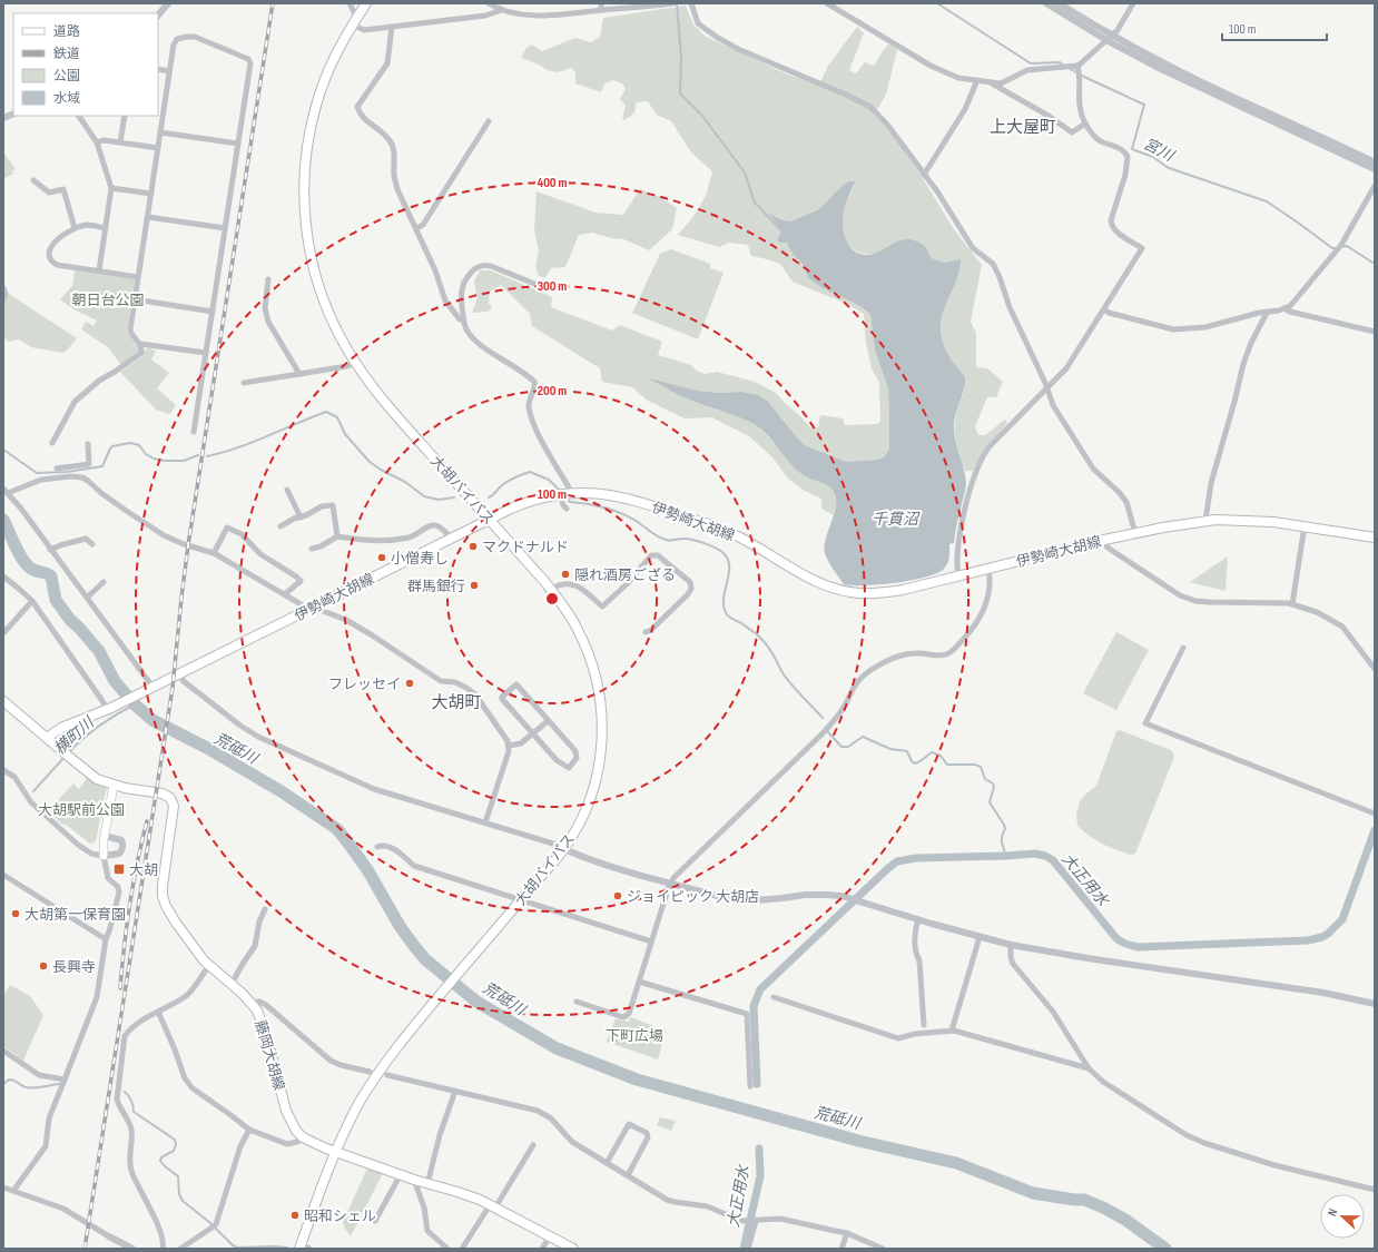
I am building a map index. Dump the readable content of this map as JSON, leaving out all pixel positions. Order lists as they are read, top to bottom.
{
  "streets": {
    "main road": ["大胡バイパス", "伊勢崎大胡線", "藤岡大胡線"]
  },
  "crossings": [
    ["大胡バイパス", "伊勢崎大胡線"],
    ["伊勢崎大胡線", "藤岡大胡線"]
  ],
  "districts": ["上大屋町", "大胡町"],
  "water": [
    "宮川",
    "千貫沼",
    "横町川",
    "荒砥川",
    "大正用水"
  ],
  "parks": ["朝日台公園", "大胡駅前公園", "下町広場"],
  "places": {
    "other": [
      "マクドナルド",
      "小僧寿し",
      "隠れ酒房ござる",
      "群馬銀行",
      "フレッセイ",
      "ジョイピック 大胡店",
      "大胡第一保育園",
      "長興寺",
      "昭和シェル"
    ],
    "transit": ["大胡"]
  },
  "legend": [
    "道路",
    "鉄道",
    "公園",
    "水域"
  ],
  "scale_bar": "100 m",
  "north": "left",
  "rings": [
    "400 m",
    "300 m",
    "200 m",
    "100 m"
  ]
}
